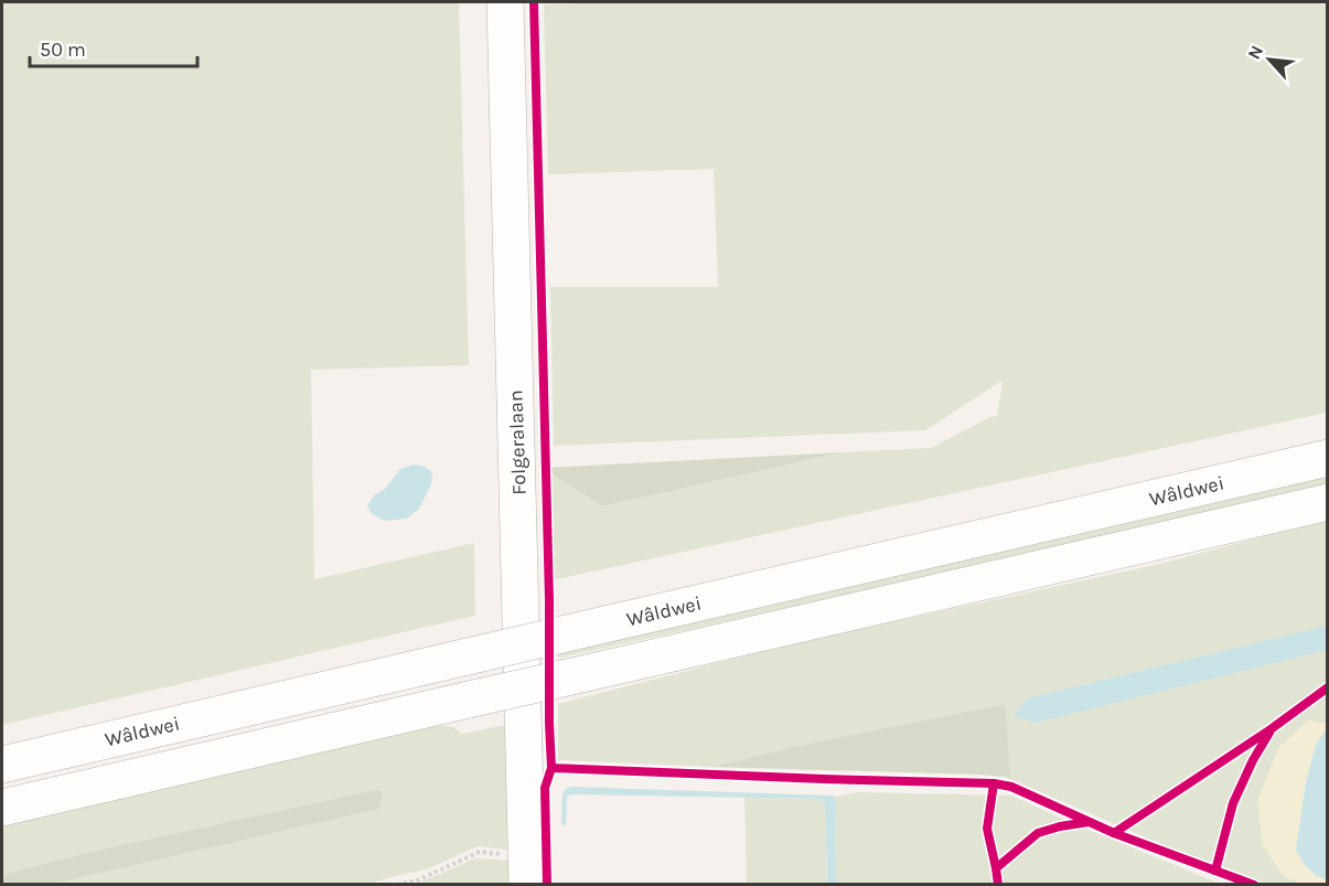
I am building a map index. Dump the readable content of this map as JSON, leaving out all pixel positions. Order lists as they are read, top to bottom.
{
  "streets": {
    "main road": ["Folgeralaan", "Wâldwei"]
  },
  "scale_bar": "50 m",
  "north": "top left"
}
